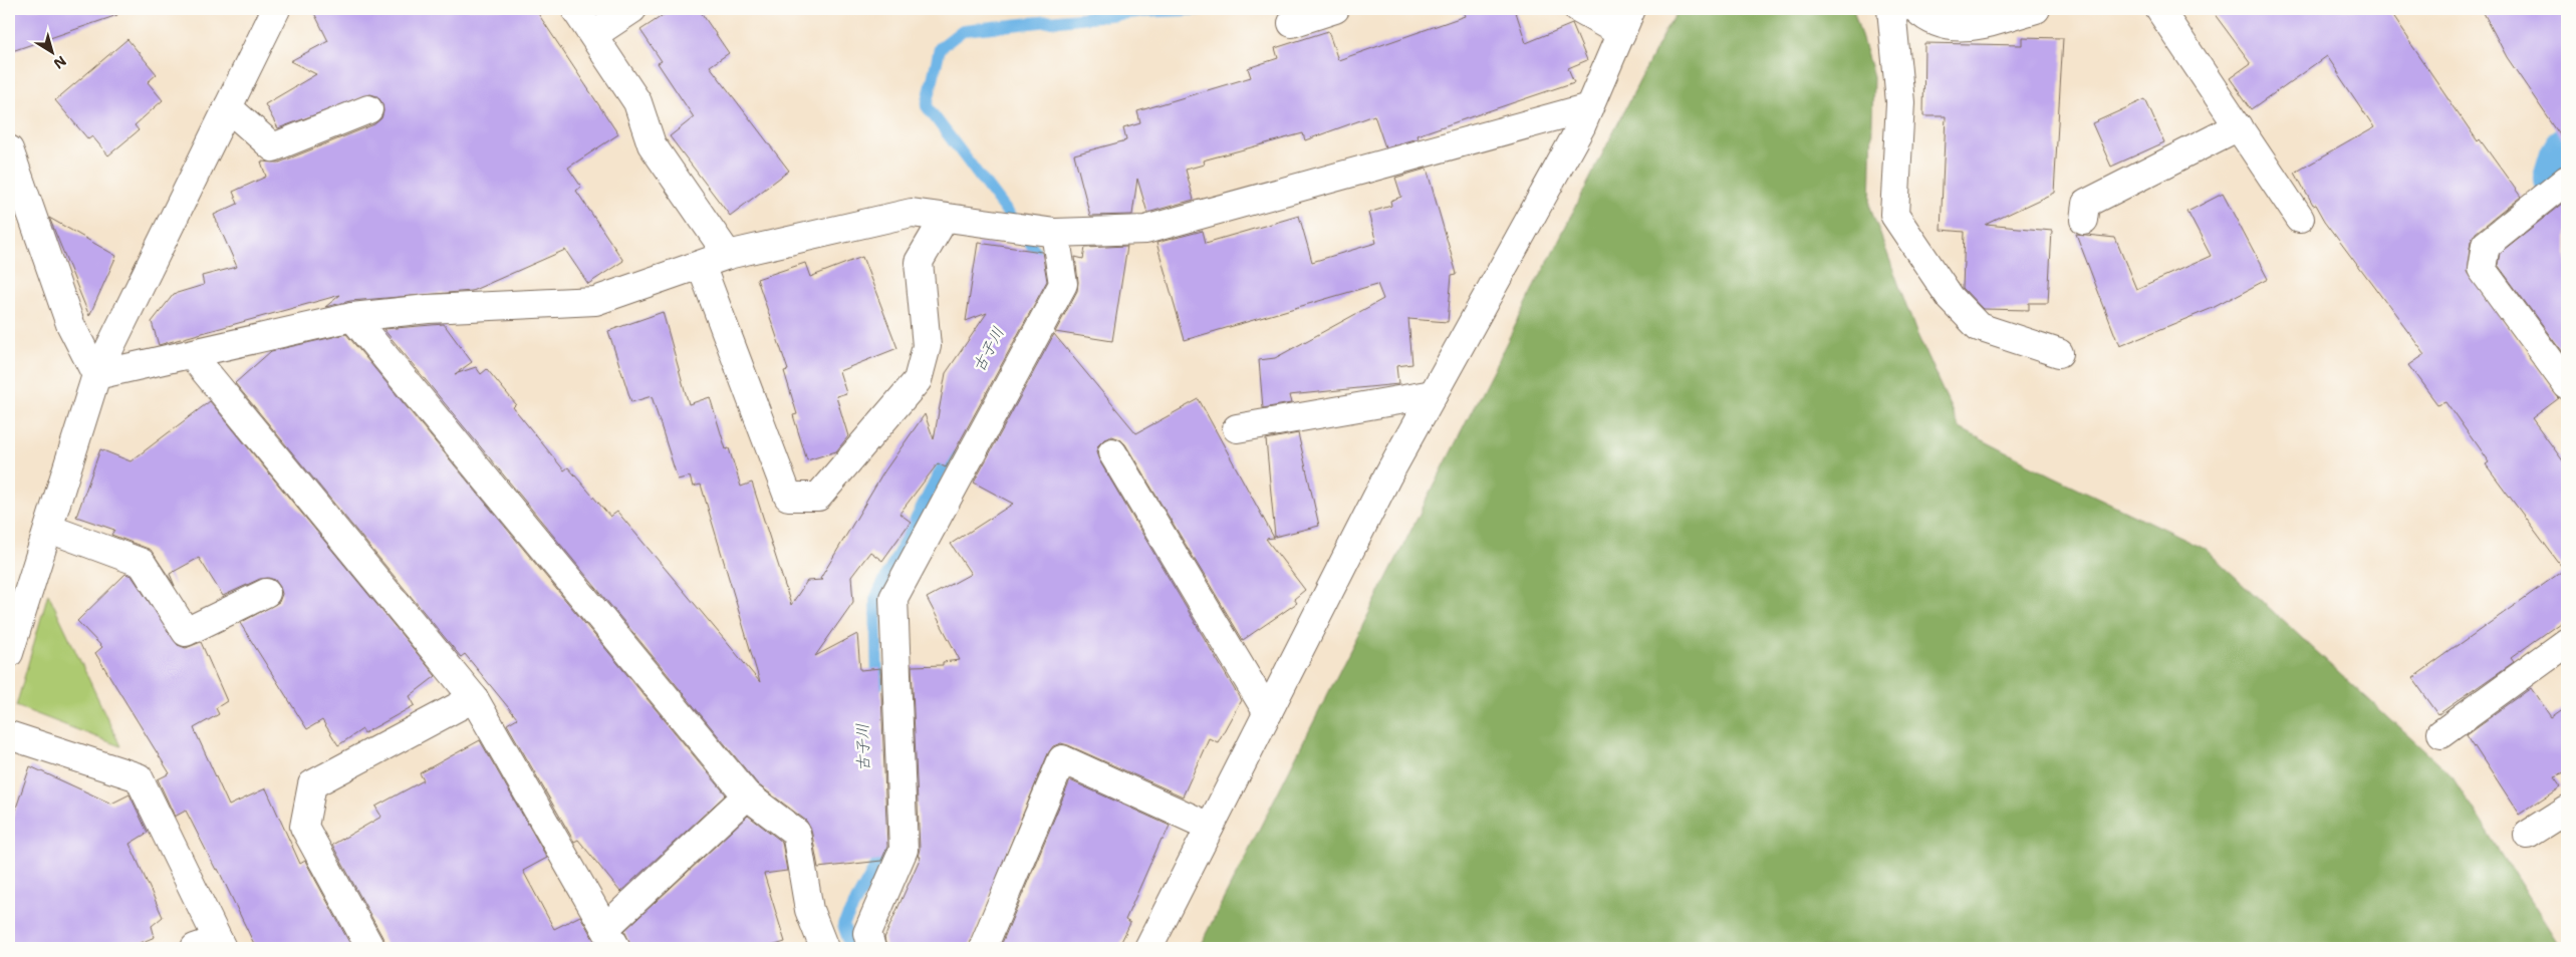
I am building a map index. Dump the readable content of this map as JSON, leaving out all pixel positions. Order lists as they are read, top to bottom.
{
  "water": ["古子川"],
  "north": "bottom right"
}
